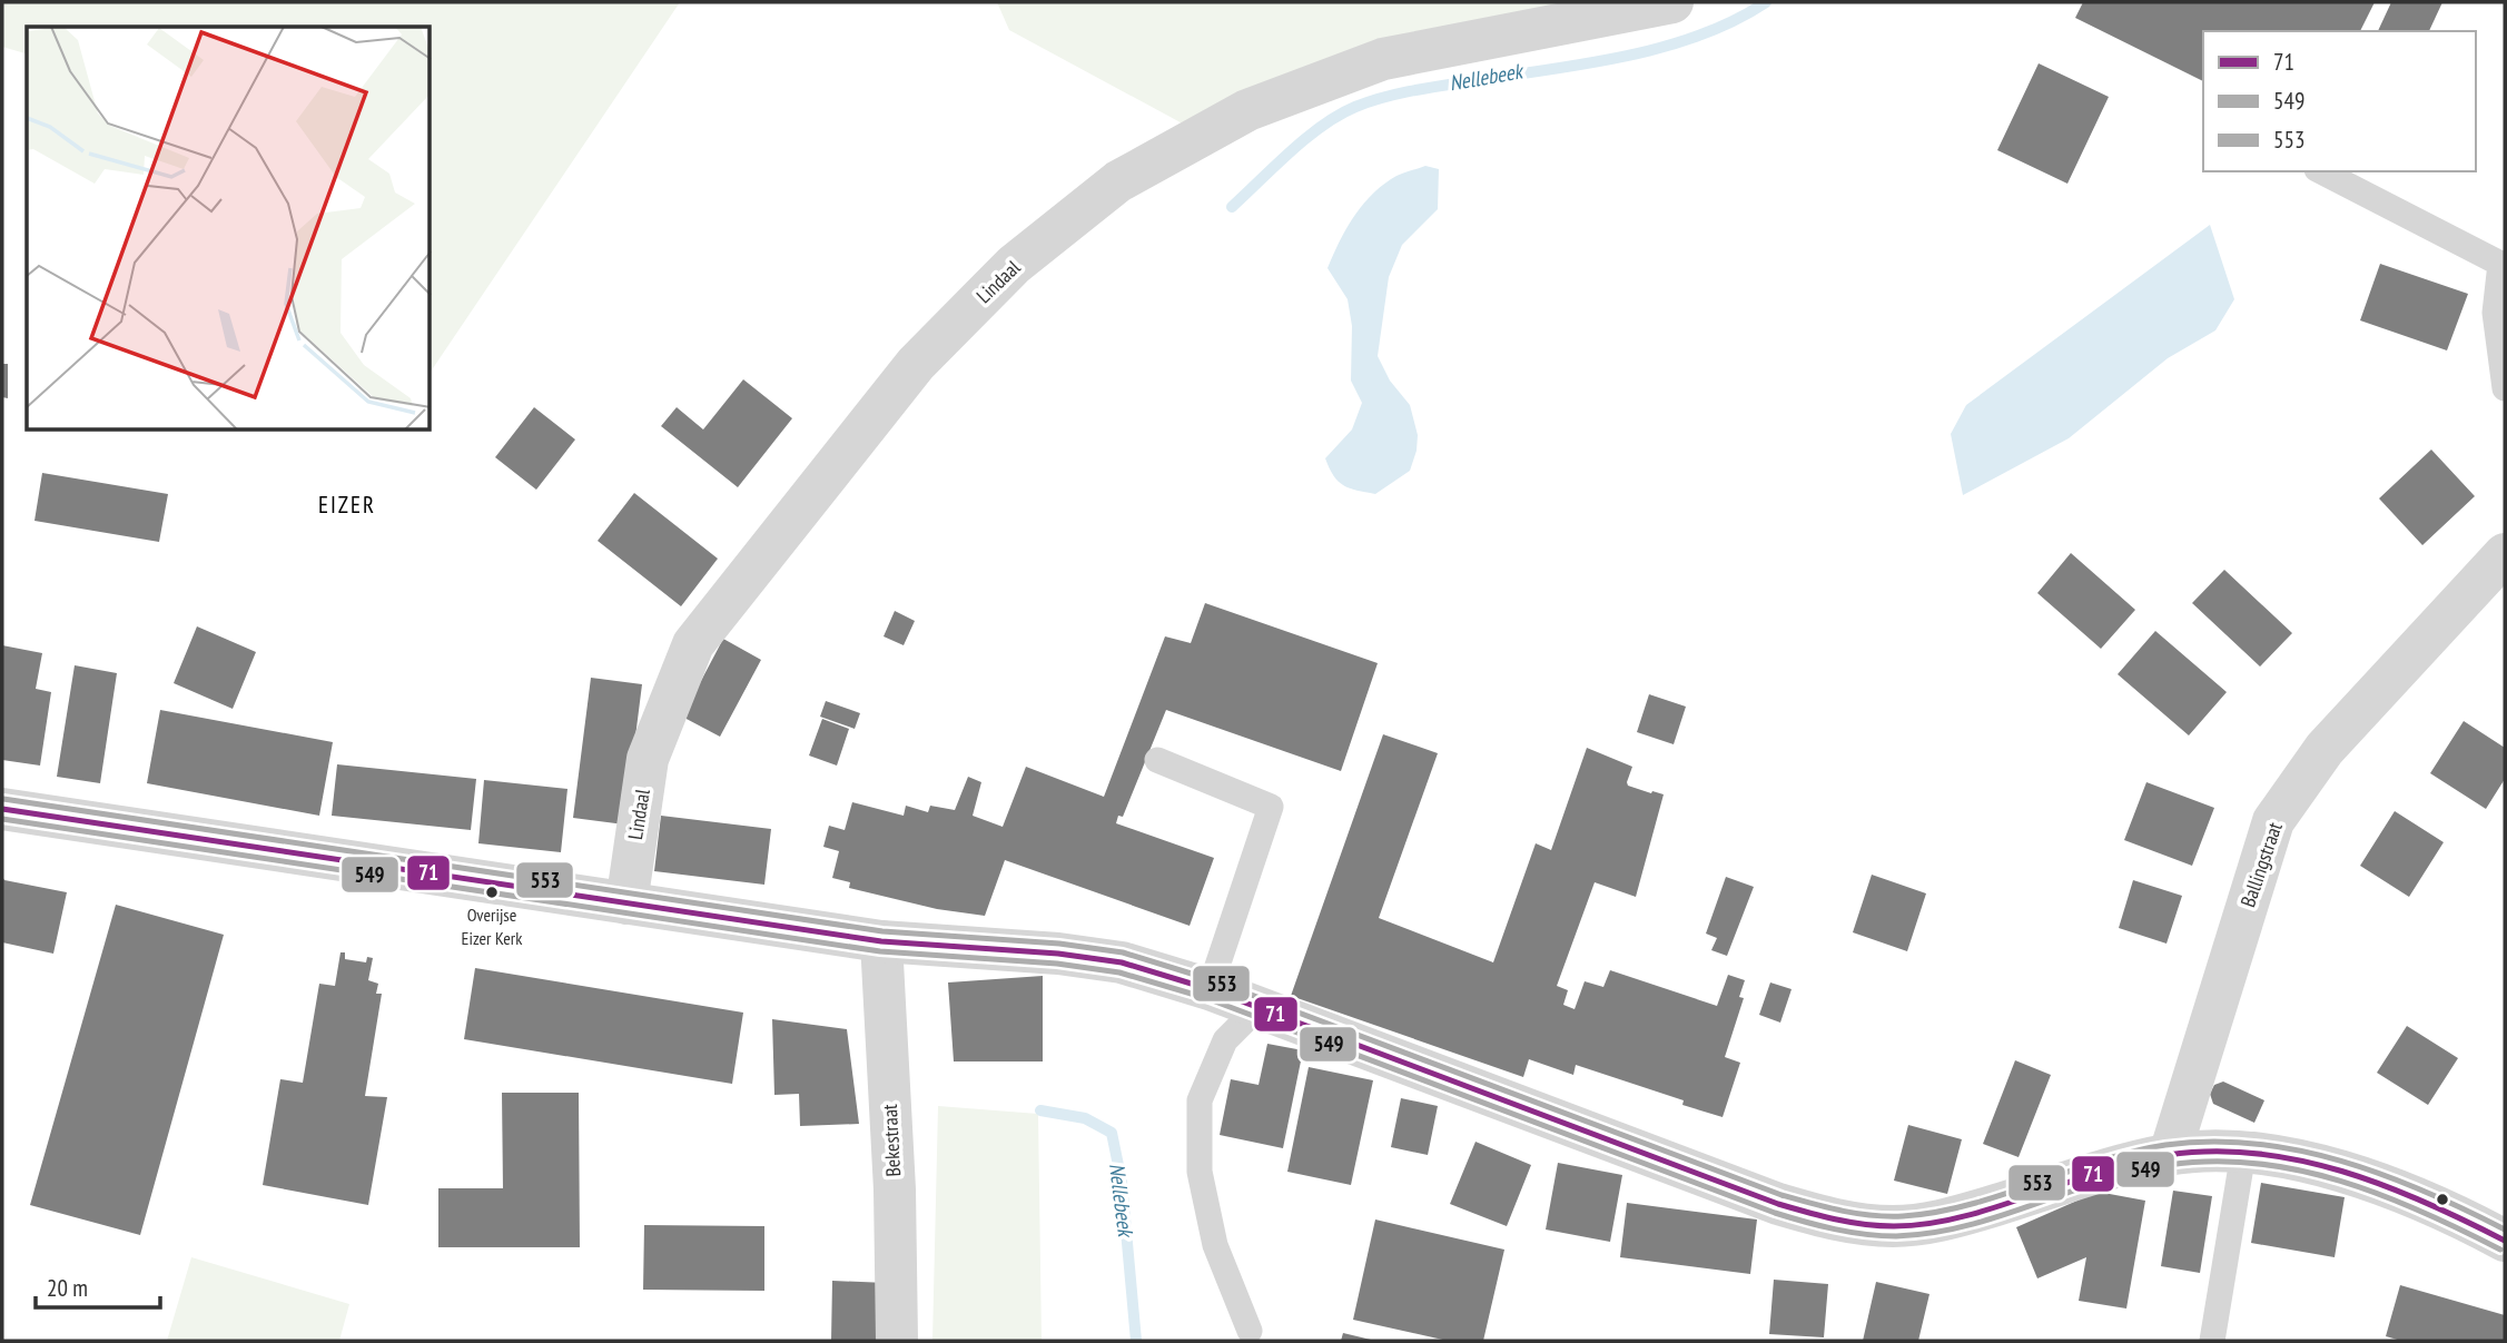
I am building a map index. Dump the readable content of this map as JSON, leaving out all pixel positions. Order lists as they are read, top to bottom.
{
  "streets": {
    "street": ["Lindaal", "Ballingstraat", "Bekestraat"]
  },
  "districts": ["EIZER"],
  "water": ["Nellebeek"],
  "places": ["Overijse Eizer Kerk"],
  "lines": ["transit line 553", "transit line 71", "transit line 549"],
  "legend": ["71", "549", "553"],
  "scale_bar": "20 m"
}
